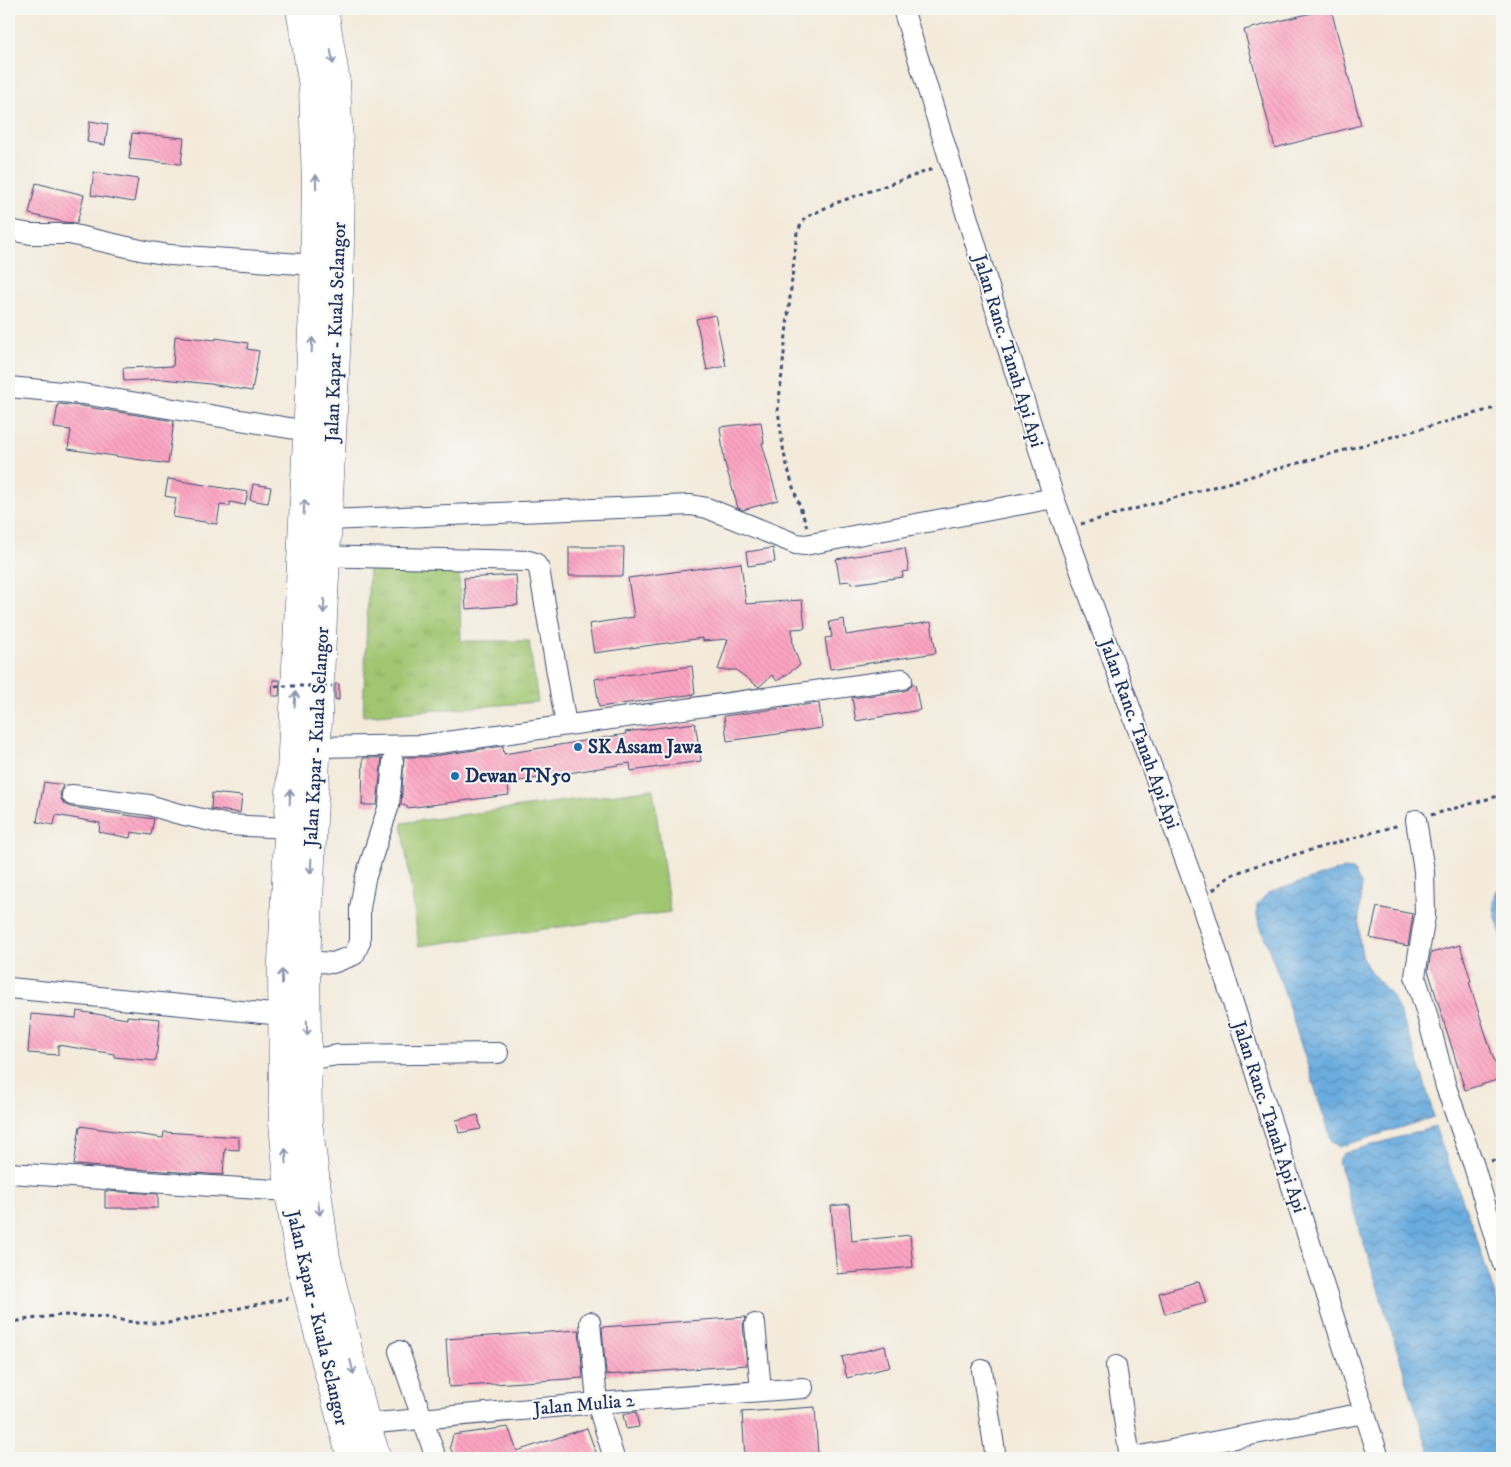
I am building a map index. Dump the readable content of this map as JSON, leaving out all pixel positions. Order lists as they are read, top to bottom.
{
  "streets": {
    "highway": ["Jalan Kapar - Kuala Selangor"],
    "street": ["Jalan Ranc. Tanah Api Api", "Jalan Mulia 2"]
  },
  "crossings": [
    ["Jalan Kapar - Kuala Selangor", "Jalan Mulia 2"]
  ],
  "places": ["SK Assam Jawa", "Dewan TN50"]
}
